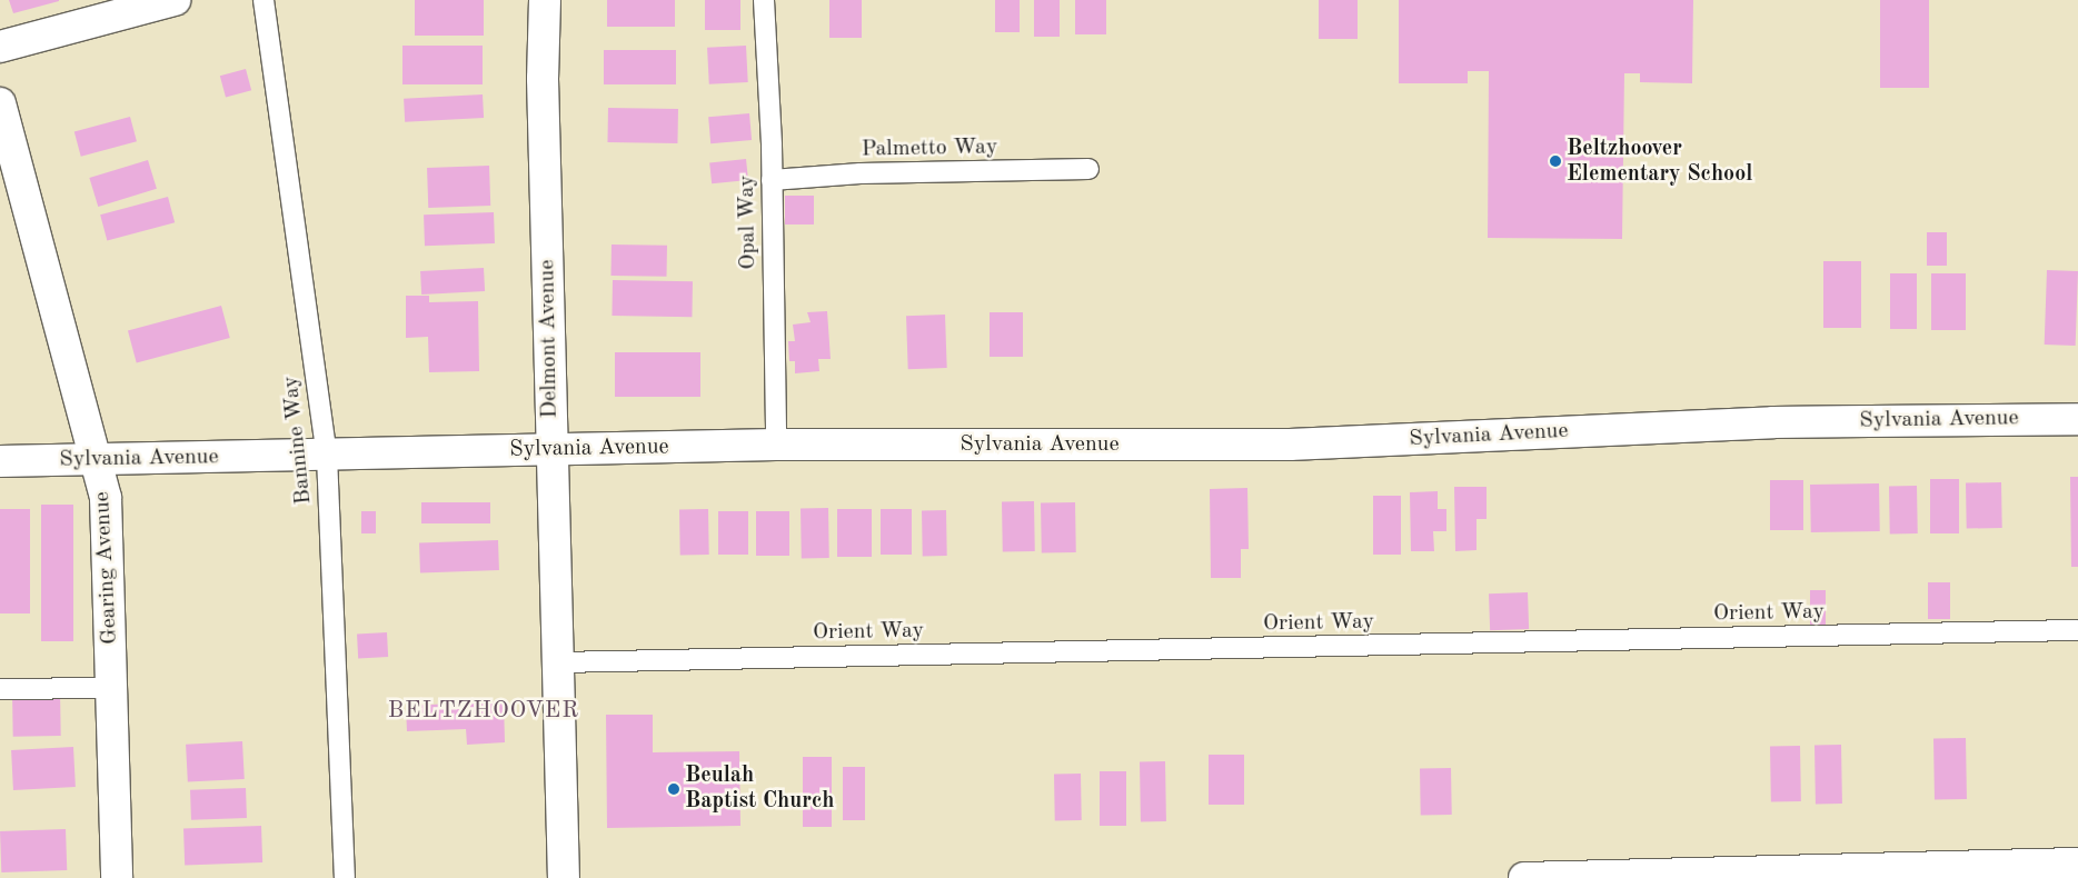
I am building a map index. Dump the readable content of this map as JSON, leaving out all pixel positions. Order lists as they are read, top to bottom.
{
  "streets": {
    "street": ["Delmont Avenue", "Sylvania Avenue", "Gearing Avenue"],
    "lane": [
      "Palmetto Way",
      "Opal Way",
      "Bannine Way",
      "Orient Way"
    ]
  },
  "crossings": [
    ["Palmetto Way", "Opal Way"],
    ["Opal Way", "Sylvania Avenue"],
    ["Delmont Avenue", "Sylvania Avenue"],
    ["Delmont Avenue", "Orient Way"],
    ["Sylvania Avenue", "Bannine Way"],
    ["Sylvania Avenue", "Gearing Avenue"]
  ],
  "districts": ["BELTZHOOVER"],
  "places": ["Beltzhoover Elementary School", "Beulah Baptist Church"]
}
